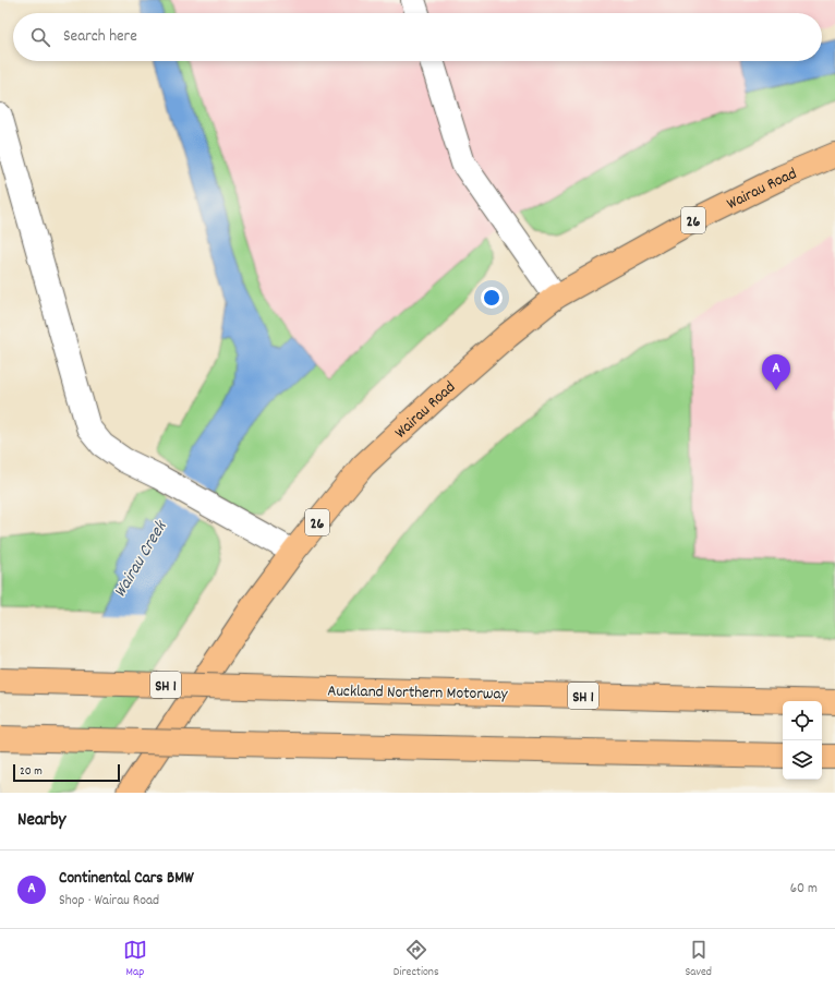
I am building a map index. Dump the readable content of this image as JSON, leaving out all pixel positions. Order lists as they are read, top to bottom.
{
  "streets": {
    "main road": [
      "Wairau Road",
      "26",
      "SH 1",
      "Auckland Northern Motorway"
    ]
  },
  "water": ["Wairau Creek"],
  "scale_bar": "20 m",
  "page": {
    "search": "Search here",
    "pins": "A",
    "scale": "20 m",
    "heading": "Nearby",
    "list": [
      {
        "mark": "A",
        "name": "Continental Cars BMW",
        "note": "Shop · Wairau Road",
        "value": "60 m"
      }
    ],
    "nav": ["Map", "Directions", "Saved"]
  }
}
